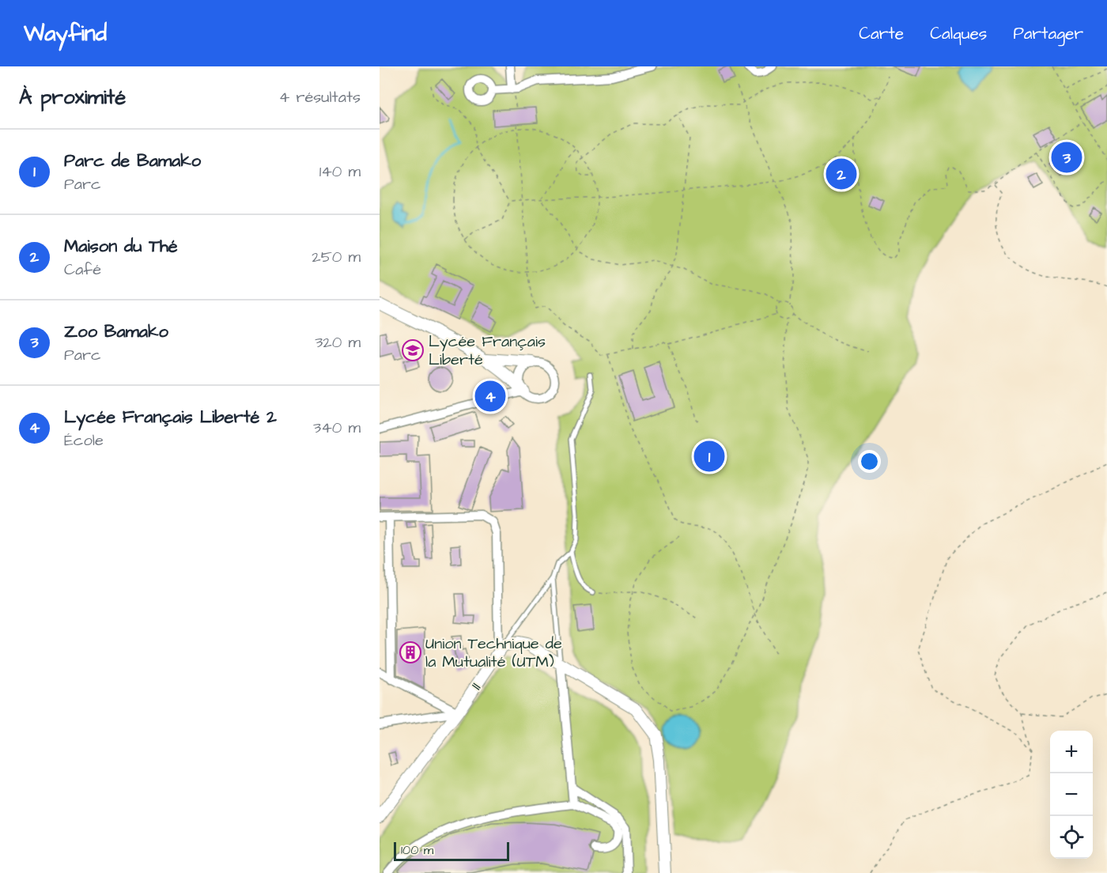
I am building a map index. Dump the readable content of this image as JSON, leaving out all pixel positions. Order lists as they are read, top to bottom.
{
  "streets": {
    "street": ["11"]
  },
  "places": {
    "school or university": ["Lycée Français Liberté"],
    "building": ["Union Technique de la Mutualité (UTM)"]
  },
  "scale_bar": "100 m",
  "page": {
    "header": "Wayfind",
    "nav": ["Carte", "Calques", "Partager"],
    "heading": ["À proximité", "4 résultats"],
    "list": [
      {
        "mark": "1",
        "name": "Parc de Bamako",
        "note": "Parc",
        "value": "140 m"
      },
      {
        "mark": "2",
        "name": "Maison du Thé",
        "note": "Café",
        "value": "250 m"
      },
      {
        "mark": "3",
        "name": "Zoo Bamako",
        "note": "Parc",
        "value": "320 m"
      },
      {
        "mark": "4",
        "name": "Lycée Français Liberté 2",
        "note": "École",
        "value": "340 m"
      }
    ],
    "pins": [
      "3",
      "2",
      "4",
      "1"
    ],
    "map_buttons": ["+", "−"],
    "scale": "100 m"
  }
}
